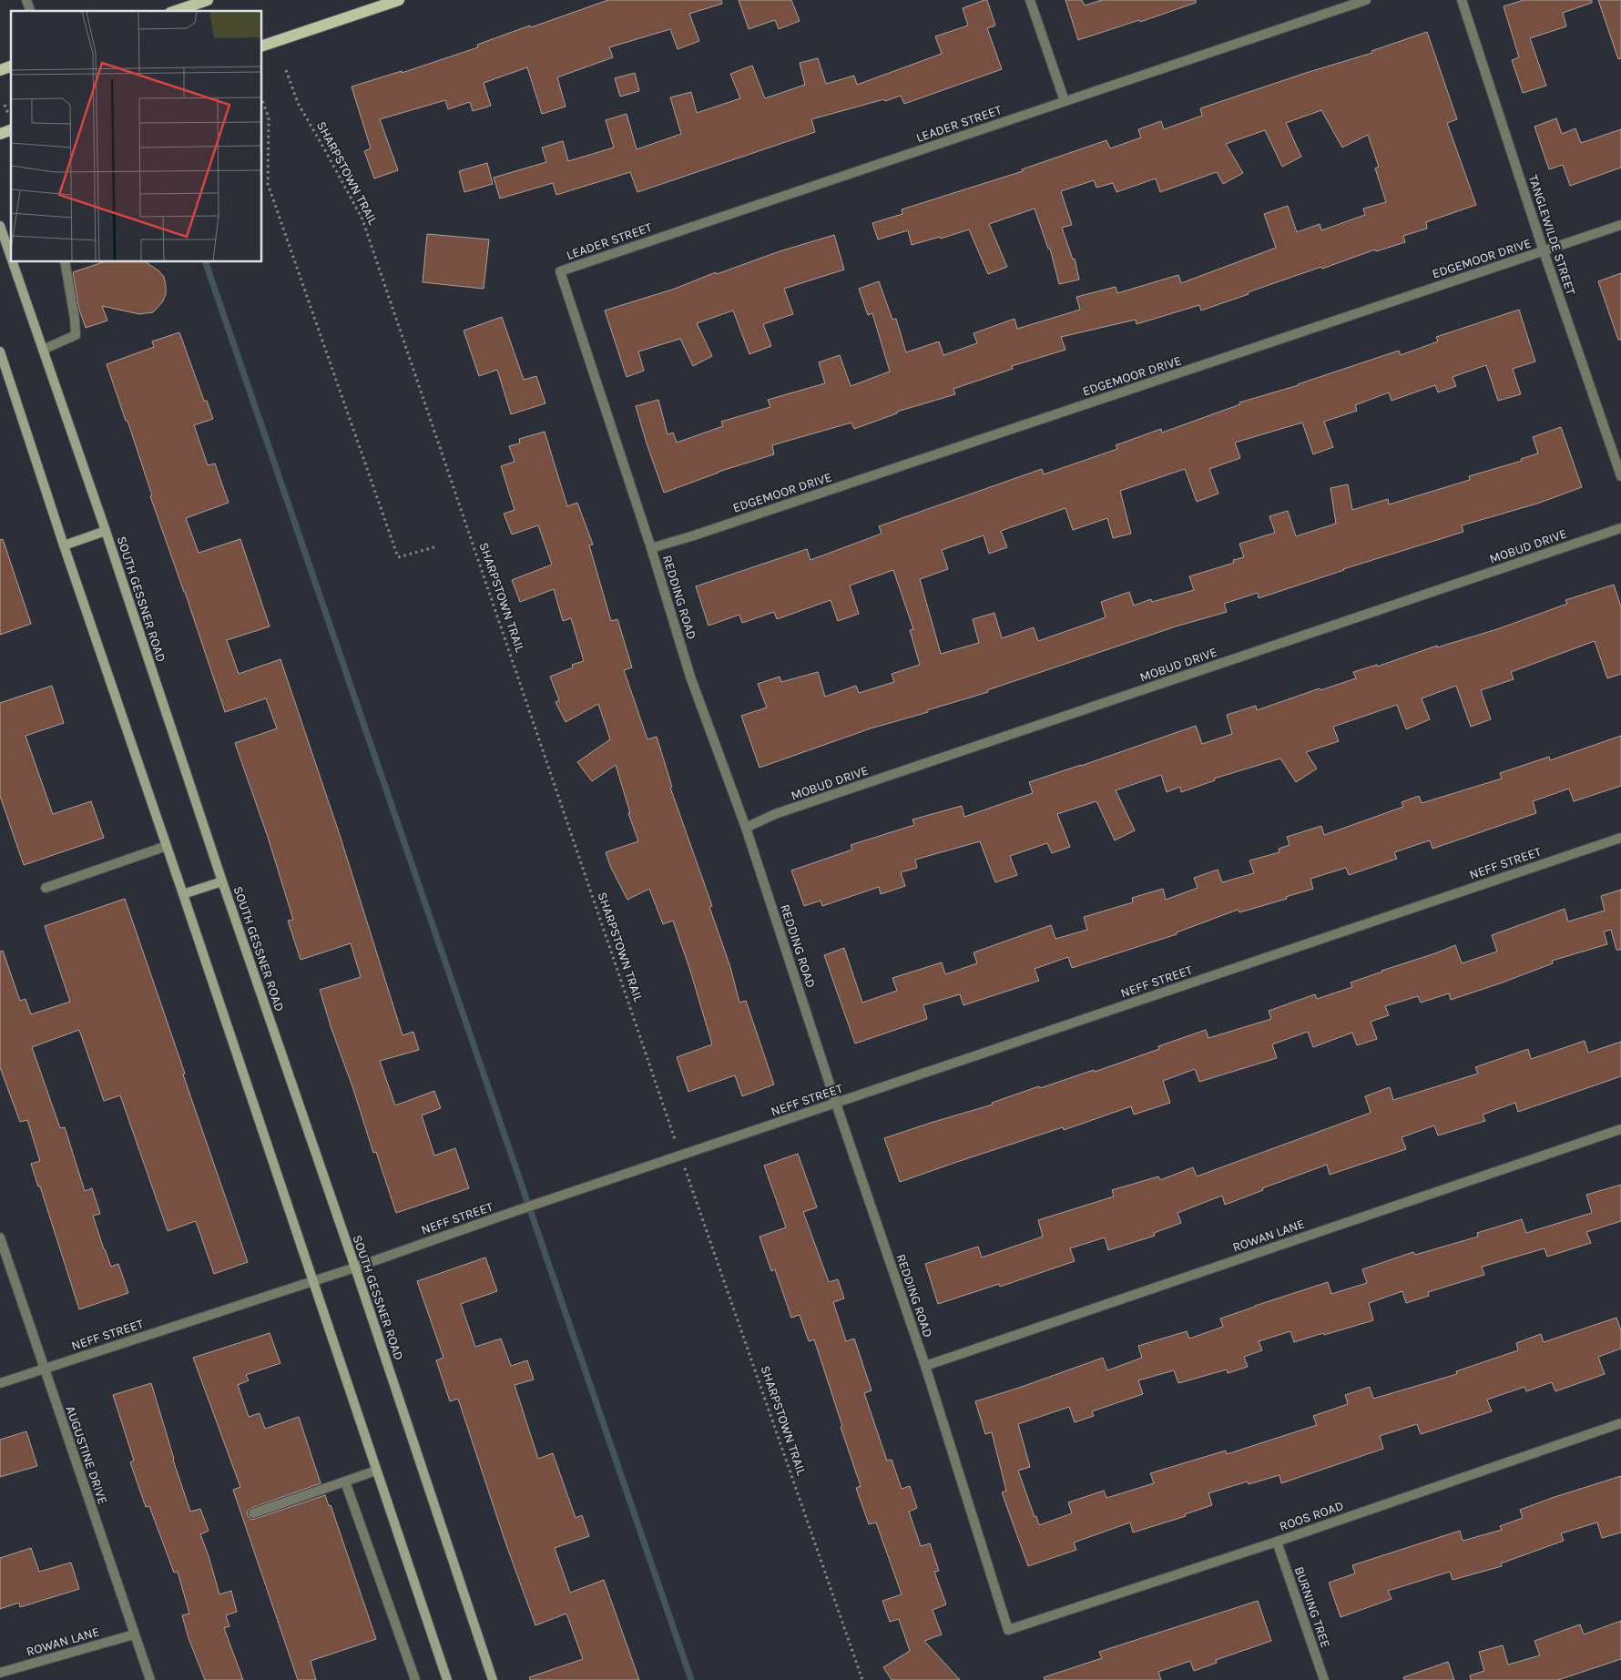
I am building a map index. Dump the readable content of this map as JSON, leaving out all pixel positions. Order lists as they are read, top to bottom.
{
  "streets": {
    "main road": ["SOUTH GESSNER ROAD"],
    "street": [
      "LEADER STREET",
      "TANGLEWILDE STREET",
      "EDGEMOOR DRIVE",
      "MOBUD DRIVE",
      "REDDING ROAD",
      "NEFF STREET",
      "ROWAN LANE",
      "AUGUSTINE DRIVE",
      "ROOS ROAD",
      "BURNING TREE"
    ],
    "path": ["SHARPSTOWN TRAIL"]
  },
  "crossings": [
    ["LEADER STREET", "REDDING ROAD"],
    ["TANGLEWILDE STREET", "EDGEMOOR DRIVE"],
    ["EDGEMOOR DRIVE", "REDDING ROAD"],
    ["MOBUD DRIVE", "REDDING ROAD"],
    ["REDDING ROAD", "NEFF STREET"],
    ["REDDING ROAD", "ROWAN LANE"],
    ["REDDING ROAD", "ROOS ROAD"],
    ["SOUTH GESSNER ROAD", "NEFF STREET"],
    ["NEFF STREET", "AUGUSTINE DRIVE"],
    ["ROWAN LANE", "AUGUSTINE DRIVE"],
    ["ROOS ROAD", "BURNING TREE"]
  ]
}
